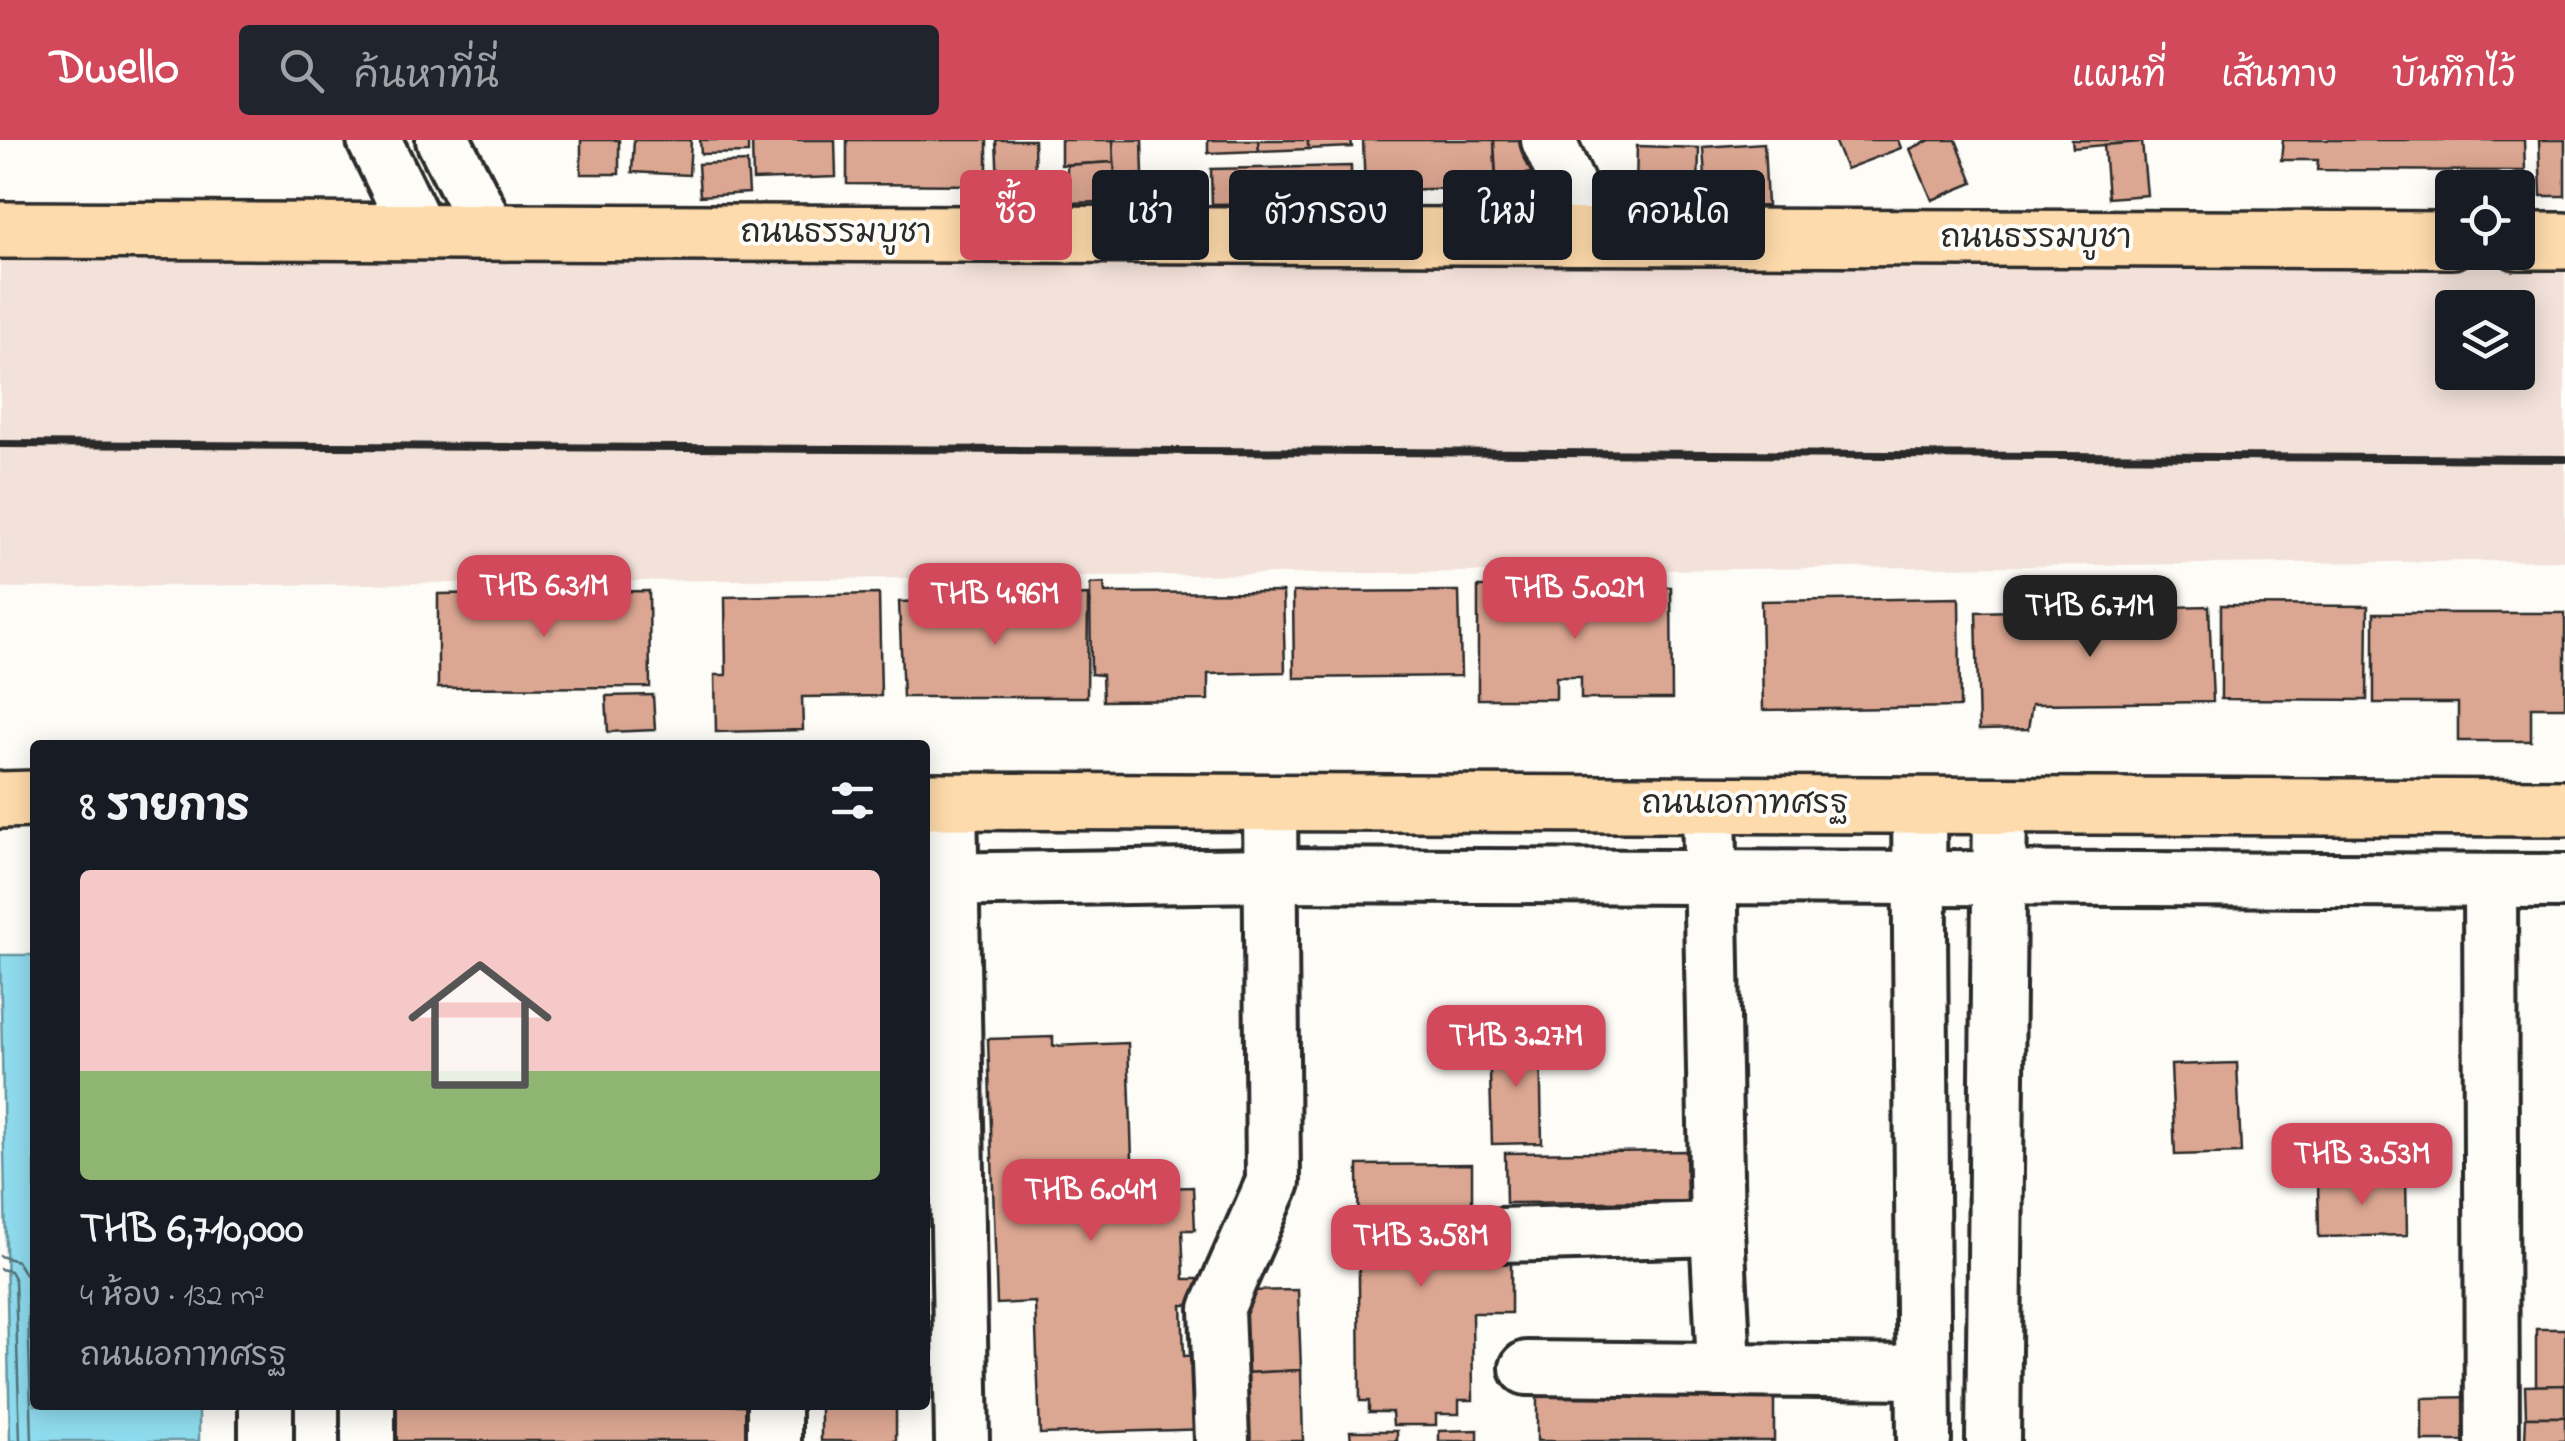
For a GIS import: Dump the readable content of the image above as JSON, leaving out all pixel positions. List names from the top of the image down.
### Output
{
  "streets": {
    "main road": ["ถนนธรรมบูชา", "ถนนเอกาทศรฐ"]
  },
  "page": {
    "header": "Dwello",
    "search": "ค้นหาที่นี่",
    "nav": ["แผนที่", "เส้นทาง", "บันทึกไว้"],
    "chip": [
      "ซื้อ",
      "เช่า",
      "ตัวกรอง",
      "ใหม่",
      "คอนโด"
    ],
    "price": [
      "THB 6.31M",
      "THB 5.02M",
      "THB 4.96M",
      "THB 6.71M",
      "THB 3.27M",
      "THB 3.53M",
      "THB 6.04M",
      "THB 3.58M"
    ],
    "heading": "8 รายการ",
    "list": [
      {
        "name": "THB 6,710,000",
        "note": "4 ห้อง · 132 m² · ถนนเอกาทศรฐ"
      }
    ]
  }
}
